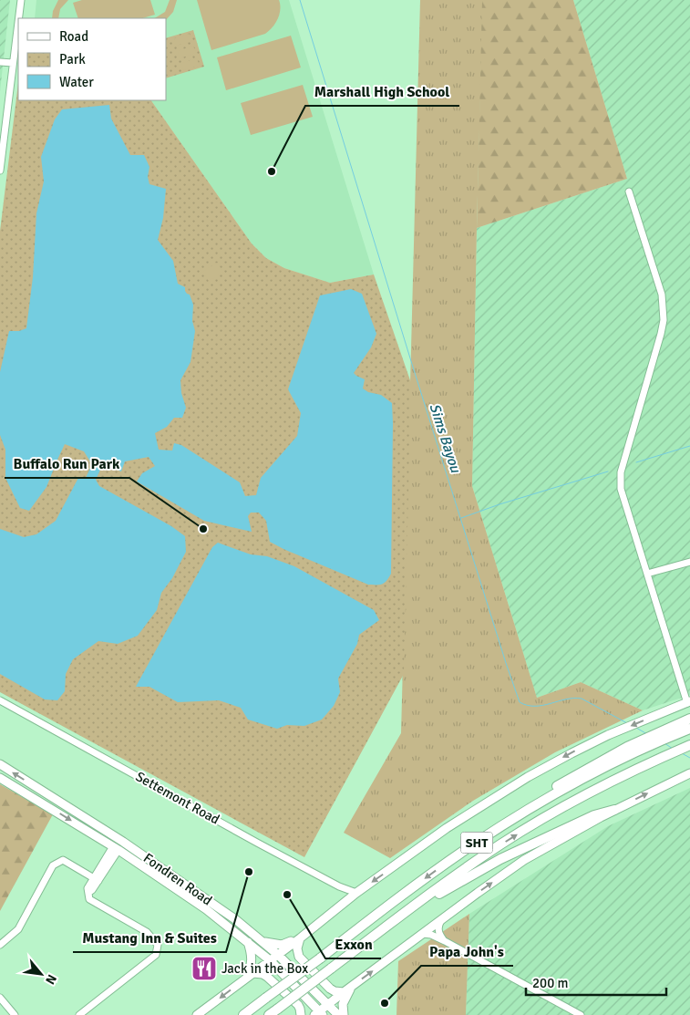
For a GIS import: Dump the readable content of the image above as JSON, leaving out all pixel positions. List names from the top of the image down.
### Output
{
  "streets": {
    "highway": ["SHT"],
    "main road": ["Fondren Road"],
    "street": ["Settemont Road"]
  },
  "water": ["Sims Bayou"],
  "places": {
    "other": [
      "Marshall High School",
      "Buffalo Run Park",
      "Mustang Inn & Suites",
      "Exxon",
      "Papa John's"
    ],
    "restaurant": ["Jack in the Box"]
  },
  "legend": ["Road", "Park", "Water"],
  "scale_bar": "200 m",
  "north": "bottom right"
}
